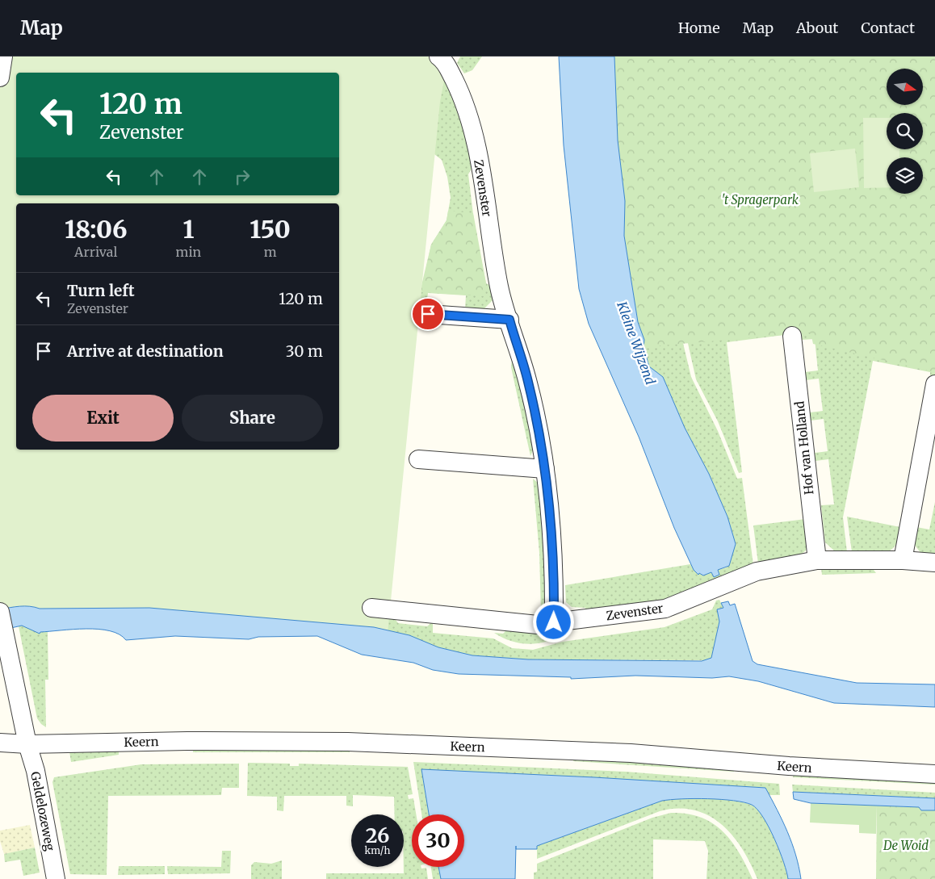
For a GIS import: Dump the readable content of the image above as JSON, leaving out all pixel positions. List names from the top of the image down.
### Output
{
  "streets": {
    "street": [
      "Zevenster",
      "Hof van Holland",
      "Keern",
      "Geldelozeweg"
    ]
  },
  "crossings": [
    ["Zevenster", "Hof van Holland"],
    ["Keern", "Geldelozeweg"]
  ],
  "water": ["Kleine Wijzend"],
  "parks": ["'t Spragerpark", "De Woid"],
  "north": "right",
  "page": {
    "header": "Map",
    "nav": [
      "Home",
      "Map",
      "About",
      "Contact"
    ],
    "turn": ["120 m", "Zevenster"],
    "eta": [
      "18:06",
      "Arrival",
      "1",
      "min",
      "150",
      "m"
    ],
    "list": [
      {
        "name": "Turn left",
        "note": "Zevenster",
        "value": "120 m"
      },
      {
        "name": "Arrive at destination",
        "value": "30 m"
      }
    ],
    "buttons": ["Exit", "Share"],
    "speed": "26 km/h",
    "limit": "30"
  }
}
